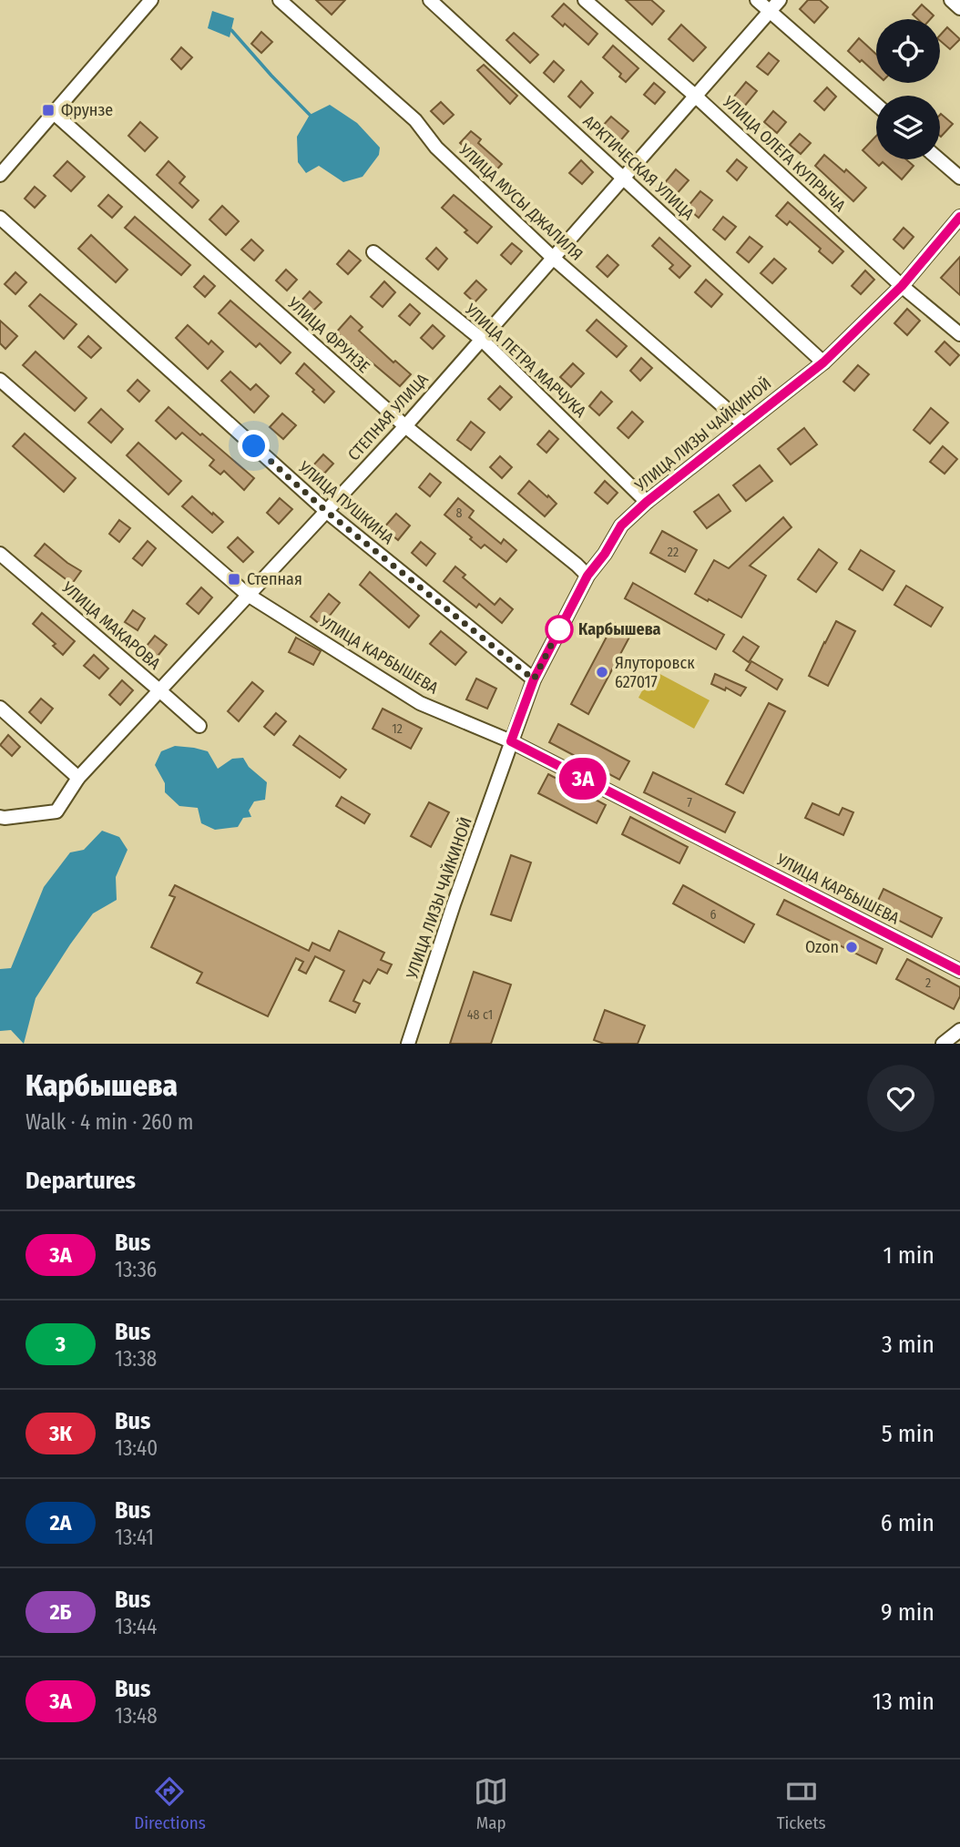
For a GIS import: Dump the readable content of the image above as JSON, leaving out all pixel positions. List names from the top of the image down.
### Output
{
  "streets": {
    "street": [
      "УЛИЦА ОЛЕГА КУПРЫЧА",
      "АРКТИЧЕСКАЯ УЛИЦА",
      "УЛИЦА МУСЫ ДЖАЛИЛЯ",
      "УЛИЦА ФРУНЗЕ",
      "УЛИЦА ПЕТРА МАРЧУКА",
      "СТЕПНАЯ УЛИЦА",
      "УЛИЦА ЛИЗЫ ЧАЙКИНОЙ",
      "УЛИЦА ПУШКИНА",
      "УЛИЦА МАКАРОВА",
      "УЛИЦА КАРБЫШЕВА"
    ]
  },
  "crossings": [
    ["УЛИЦА ОЛЕГА КУПРЫЧА", "СТЕПНАЯ УЛИЦА"],
    ["УЛИЦА ОЛЕГА КУПРЫЧА", "УЛИЦА ЛИЗЫ ЧАЙКИНОЙ"],
    ["АРКТИЧЕСКАЯ УЛИЦА", "СТЕПНАЯ УЛИЦА"],
    ["АРКТИЧЕСКАЯ УЛИЦА", "УЛИЦА ЛИЗЫ ЧАЙКИНОЙ"],
    ["УЛИЦА МУСЫ ДЖАЛИЛЯ", "СТЕПНАЯ УЛИЦА"],
    ["УЛИЦА МУСЫ ДЖАЛИЛЯ", "УЛИЦА ЛИЗЫ ЧАЙКИНОЙ"],
    ["УЛИЦА ФРУНЗЕ", "СТЕПНАЯ УЛИЦА"],
    ["УЛИЦА ФРУНЗЕ", "УЛИЦА ЛИЗЫ ЧАЙКИНОЙ"],
    ["УЛИЦА ПЕТРА МАРЧУКА", "СТЕПНАЯ УЛИЦА"],
    ["УЛИЦА ПЕТРА МАРЧУКА", "УЛИЦА ЛИЗЫ ЧАЙКИНОЙ"],
    ["СТЕПНАЯ УЛИЦА", "УЛИЦА ПУШКИНА"],
    ["СТЕПНАЯ УЛИЦА", "УЛИЦА МАКАРОВА"],
    ["СТЕПНАЯ УЛИЦА", "УЛИЦА КАРБЫШЕВА"],
    ["УЛИЦА ЛИЗЫ ЧАЙКИНОЙ", "УЛИЦА ПУШКИНА"],
    ["УЛИЦА ЛИЗЫ ЧАЙКИНОЙ", "УЛИЦА КАРБЫШЕВА"]
  ],
  "places": {
    "transit": ["Фрунзе", "Степная"],
    "other": ["Карбышева", "Ялуторовск 627017", "Ozon"]
  },
  "lines": ["bus line 3А"],
  "house_numbers": [
    "8",
    "22",
    "12",
    "7",
    "6",
    "2",
    "48 с1"
  ],
  "page": {
    "on_map": "3А",
    "heading": [
      ["Карбышева", "Walk · 4 min · 260 m"],
      "Departures"
    ],
    "list": [
      {
        "mark": "3А",
        "name": "Bus",
        "note": "13:36",
        "value": "1 min"
      },
      {
        "mark": "3",
        "name": "Bus",
        "note": "13:38",
        "value": "3 min"
      },
      {
        "mark": "3К",
        "name": "Bus",
        "note": "13:40",
        "value": "5 min"
      },
      {
        "mark": "2А",
        "name": "Bus",
        "note": "13:41",
        "value": "6 min"
      },
      {
        "mark": "2Б",
        "name": "Bus",
        "note": "13:44",
        "value": "9 min"
      },
      {
        "mark": "3А",
        "name": "Bus",
        "note": "13:48",
        "value": "13 min"
      }
    ],
    "tabs": ["Directions", "Map", "Tickets"]
  }
}
